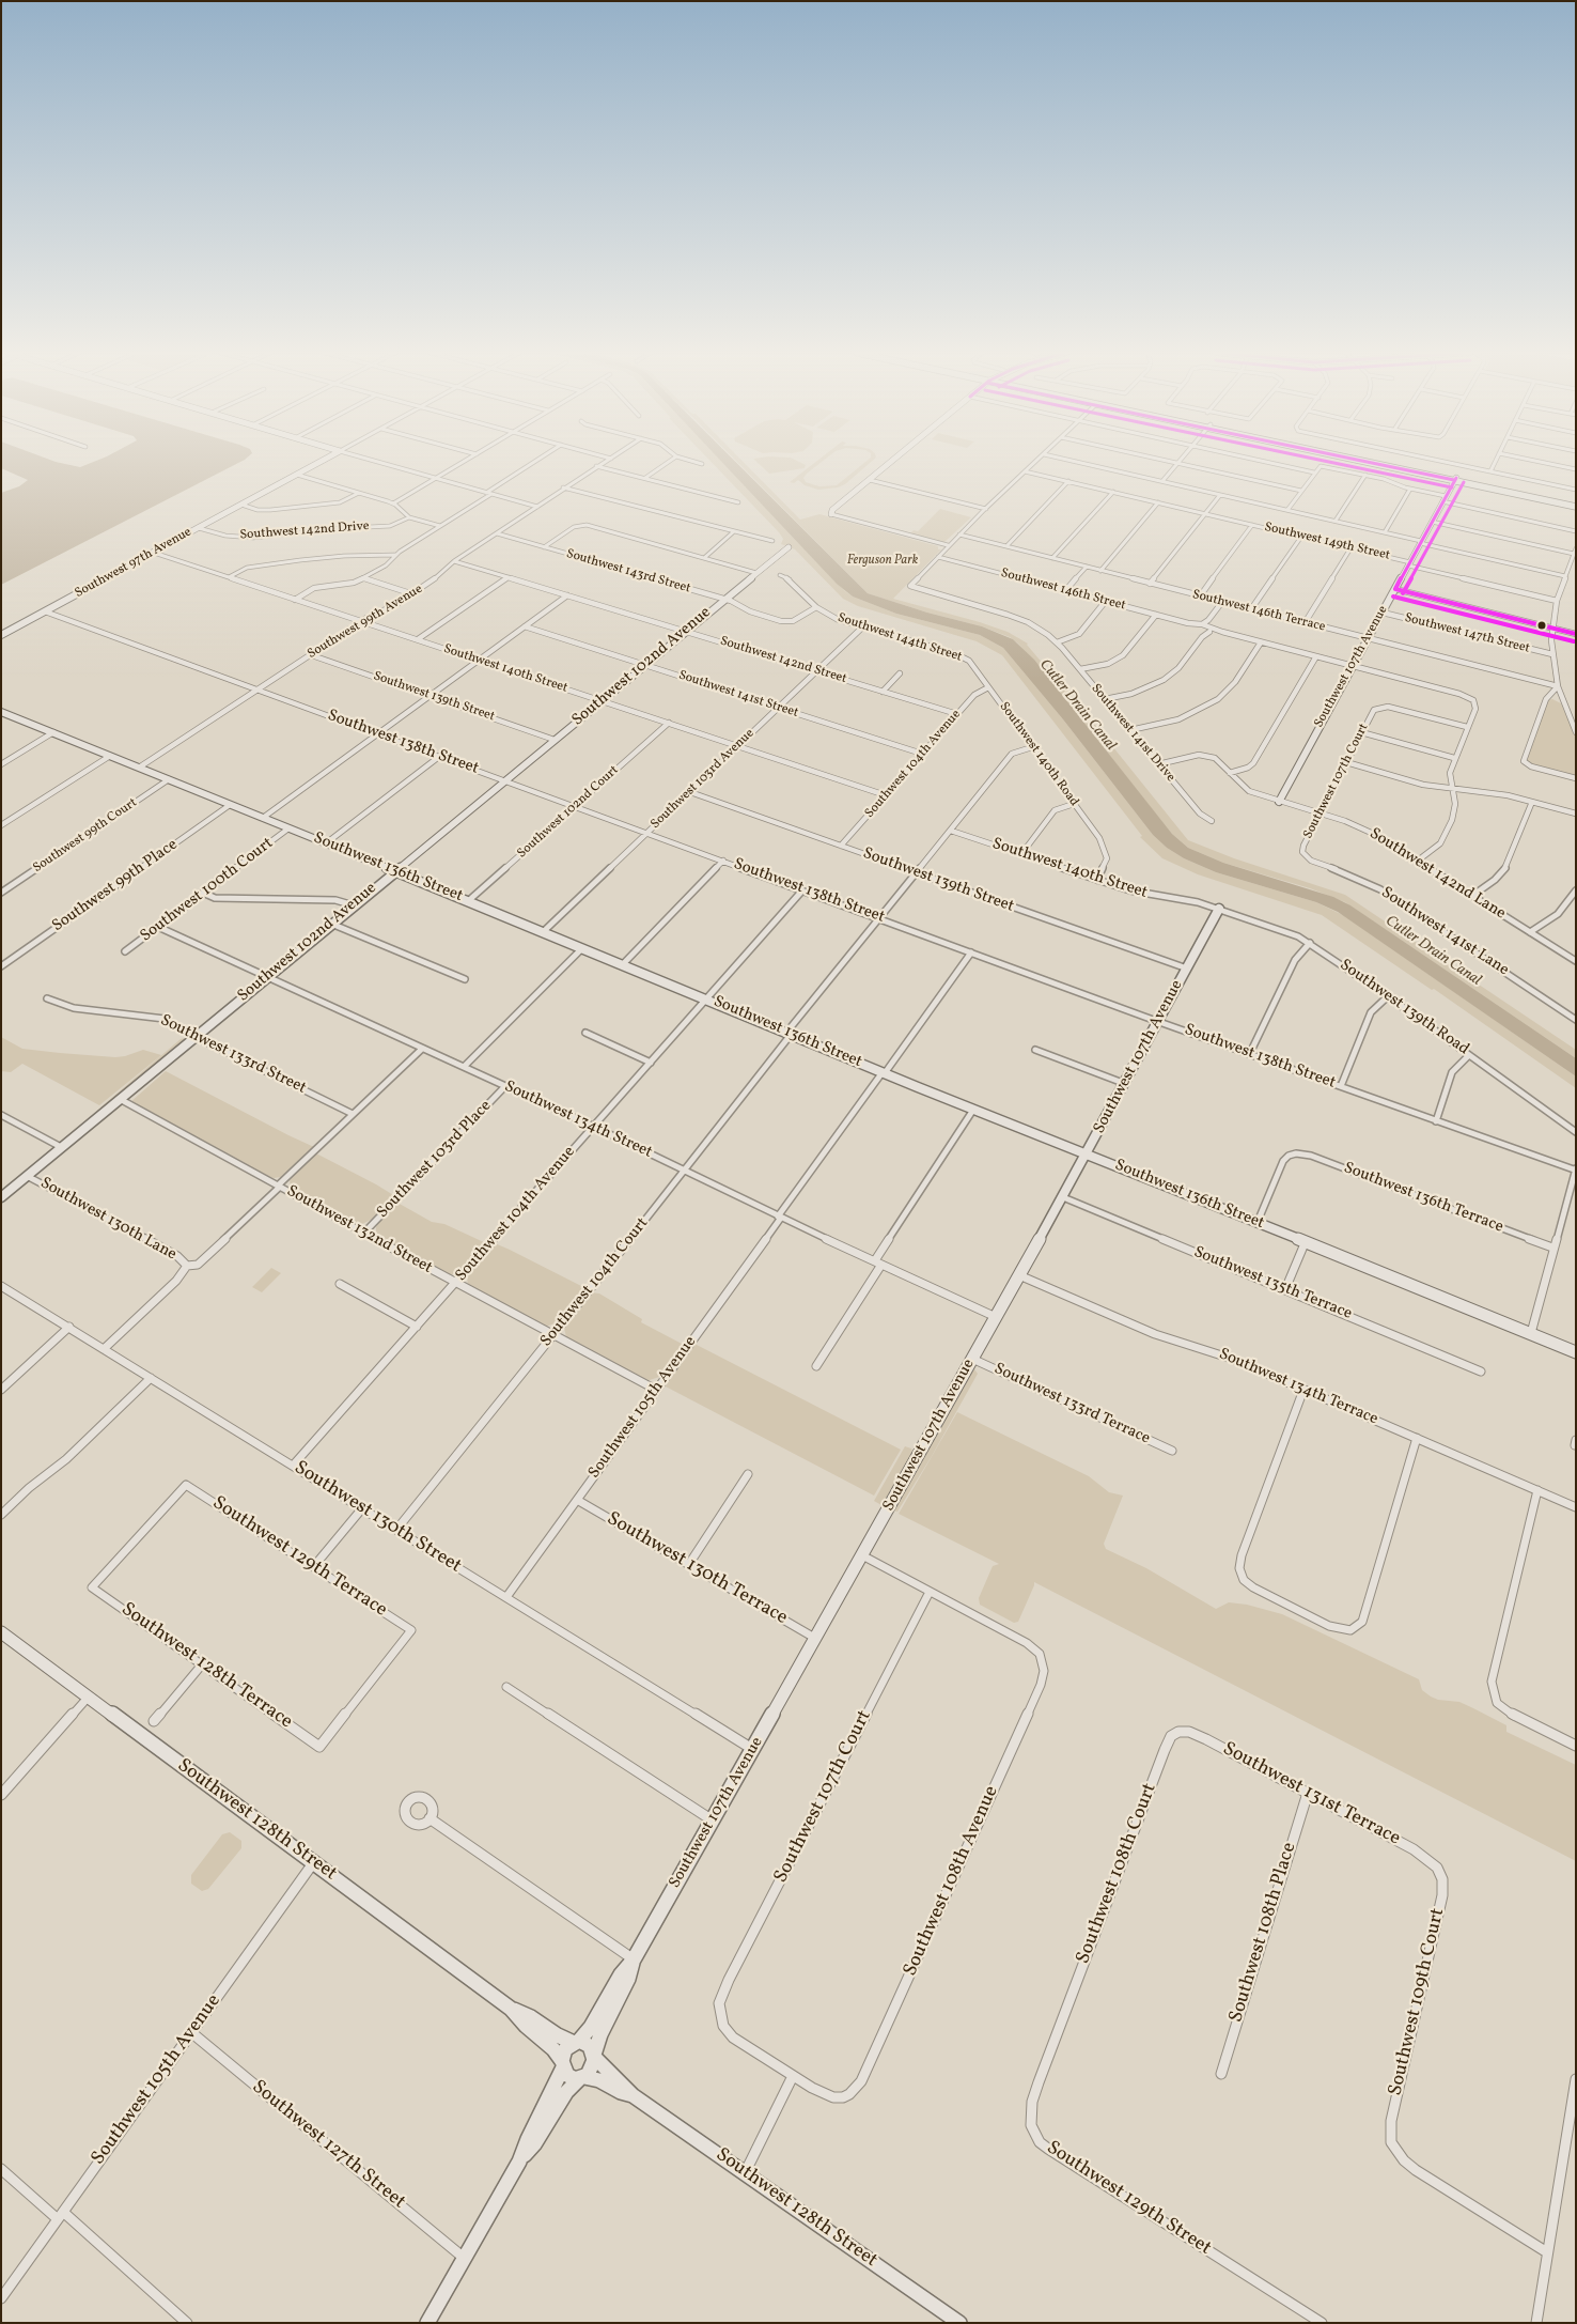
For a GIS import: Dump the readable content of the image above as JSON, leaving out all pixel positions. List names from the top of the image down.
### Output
{
  "streets": {
    "street": [
      "Southwest 142nd Drive",
      "Southwest 149th Street",
      "Southwest 97th Avenue",
      "Southwest 143rd Street",
      "Southwest 146th Street",
      "Southwest 146th Terrace",
      "Southwest 99th Avenue",
      "Southwest 147th Street",
      "Southwest 144th Street",
      "Southwest 142nd Street",
      "Southwest 102nd Avenue",
      "Southwest 107th Avenue",
      "Southwest 140th Street",
      "Southwest 141st Street",
      "Southwest 139th Street",
      "Southwest 141st Drive",
      "Southwest 138th Street",
      "Southwest 140th Road",
      "Southwest 104th Avenue",
      "Southwest 103rd Avenue",
      "Southwest 107th Court",
      "Southwest 102nd Court",
      "Southwest 99th Court",
      "Southwest 136th Street",
      "Southwest 142nd Lane",
      "Southwest 99th Place",
      "Southwest 100th Court",
      "Southwest 141st Lane",
      "Southwest 139th Road",
      "Southwest 133rd Street",
      "Southwest 134th Street",
      "Southwest 103rd Place",
      "Southwest 136th Terrace",
      "Southwest 130th Lane",
      "Southwest 132nd Street",
      "Southwest 104th Court",
      "Southwest 135th Terrace",
      "Southwest 134th Terrace",
      "Southwest 133rd Terrace",
      "Southwest 105th Avenue",
      "Southwest 130th Street",
      "Southwest 129th Terrace",
      "Southwest 130th Terrace",
      "Southwest 128th Terrace",
      "Southwest 131st Terrace",
      "Southwest 128th Street",
      "Southwest 108th Court",
      "Southwest 108th Avenue",
      "Southwest 108th Place",
      "Southwest 109th Court",
      "Southwest 127th Street",
      "Southwest 129th Street"
    ]
  },
  "crossings": [
    ["Southwest 142nd Drive", "Southwest 97th Avenue"],
    ["Southwest 149th Street", "Southwest 107th Avenue"],
    ["Southwest 97th Avenue", "Southwest 140th Street"],
    ["Southwest 97th Avenue", "Southwest 138th Street"],
    ["Southwest 143rd Street", "Southwest 99th Avenue"],
    ["Southwest 143rd Street", "Southwest 144th Street"],
    ["Southwest 143rd Street", "Southwest 102nd Avenue"],
    ["Southwest 146th Street", "Southwest 141st Drive"],
    ["Southwest 146th Terrace", "Southwest 107th Avenue"],
    ["Southwest 99th Avenue", "Southwest 142nd Street"],
    ["Southwest 99th Avenue", "Southwest 140th Street"],
    ["Southwest 99th Avenue", "Southwest 139th Street"],
    ["Southwest 99th Avenue", "Southwest 138th Street"],
    ["Southwest 99th Avenue", "Southwest 136th Street"],
    ["Southwest 147th Street", "Southwest 107th Avenue"],
    ["Southwest 144th Street", "Southwest 140th Road"],
    ["Southwest 144th Street", "Southwest 104th Avenue"],
    ["Southwest 144th Street", "Southwest 103rd Avenue"],
    ["Southwest 142nd Street", "Southwest 102nd Avenue"],
    ["Southwest 142nd Street", "Southwest 104th Avenue"],
    ["Southwest 142nd Street", "Southwest 103rd Avenue"],
    ["Southwest 102nd Avenue", "Southwest 140th Street"],
    ["Southwest 102nd Avenue", "Southwest 141st Street"],
    ["Southwest 102nd Avenue", "Southwest 139th Street"],
    ["Southwest 102nd Avenue", "Southwest 138th Street"],
    ["Southwest 102nd Avenue", "Southwest 136th Street"],
    ["Southwest 102nd Avenue", "Southwest 133rd Street"],
    ["Southwest 102nd Avenue", "Southwest 134th Street"],
    ["Southwest 102nd Avenue", "Southwest 130th Lane"],
    ["Southwest 102nd Avenue", "Southwest 132nd Street"],
    ["Southwest 107th Avenue", "Southwest 140th Street"],
    ["Southwest 107th Avenue", "Southwest 139th Street"],
    ["Southwest 107th Avenue", "Southwest 138th Street"],
    ["Southwest 107th Avenue", "Southwest 136th Street"],
    ["Southwest 107th Avenue", "Southwest 142nd Lane"],
    ["Southwest 107th Avenue", "Southwest 139th Road"],
    ["Southwest 107th Avenue", "Southwest 134th Street"],
    ["Southwest 107th Avenue", "Southwest 135th Terrace"],
    ["Southwest 107th Avenue", "Southwest 134th Terrace"],
    ["Southwest 107th Avenue", "Southwest 133rd Terrace"],
    ["Southwest 107th Avenue", "Southwest 130th Street"],
    ["Southwest 107th Avenue", "Southwest 130th Terrace"],
    ["Southwest 107th Avenue", "Southwest 128th Street"],
    ["Southwest 140th Street", "Southwest 140th Road"],
    ["Southwest 140th Street", "Southwest 104th Avenue"],
    ["Southwest 140th Street", "Southwest 103rd Avenue"],
    ["Southwest 140th Street", "Southwest 102nd Court"],
    ["Southwest 140th Street", "Southwest 139th Road"],
    ["Southwest 140th Street", "Southwest 104th Court"],
    ["Southwest 141st Street", "Southwest 104th Avenue"],
    ["Southwest 141st Street", "Southwest 103rd Avenue"],
    ["Southwest 139th Street", "Southwest 104th Avenue"],
    ["Southwest 139th Street", "Southwest 103rd Avenue"],
    ["Southwest 139th Street", "Southwest 104th Court"],
    ["Southwest 141st Drive", "Southwest 142nd Lane"],
    ["Southwest 138th Street", "Southwest 104th Avenue"],
    ["Southwest 138th Street", "Southwest 103rd Avenue"],
    ["Southwest 138th Street", "Southwest 102nd Court"],
    ["Southwest 138th Street", "Southwest 104th Court"],
    ["Southwest 138th Street", "Southwest 105th Avenue"],
    ["Southwest 140th Road", "Southwest 104th Avenue"],
    ["Southwest 140th Road", "Southwest 104th Court"],
    ["Southwest 104th Avenue", "Southwest 136th Street"],
    ["Southwest 104th Avenue", "Southwest 134th Street"],
    ["Southwest 104th Avenue", "Southwest 132nd Street"],
    ["Southwest 104th Avenue", "Southwest 130th Street"],
    ["Southwest 103rd Avenue", "Southwest 136th Street"],
    ["Southwest 107th Court", "Southwest 142nd Lane"],
    ["Southwest 107th Court", "Southwest 141st Lane"],
    ["Southwest 107th Court", "Southwest 108th Avenue"],
    ["Southwest 102nd Court", "Southwest 136th Street"],
    ["Southwest 99th Court", "Southwest 136th Street"],
    ["Southwest 136th Street", "Southwest 99th Place"],
    ["Southwest 136th Street", "Southwest 100th Court"],
    ["Southwest 136th Street", "Southwest 136th Terrace"],
    ["Southwest 136th Street", "Southwest 104th Court"],
    ["Southwest 136th Street", "Southwest 105th Avenue"],
    ["Southwest 100th Court", "Southwest 134th Street"],
    ["Southwest 134th Street", "Southwest 103rd Place"],
    ["Southwest 134th Street", "Southwest 104th Court"],
    ["Southwest 134th Street", "Southwest 105th Avenue"],
    ["Southwest 103rd Place", "Southwest 132nd Street"],
    ["Southwest 132nd Street", "Southwest 104th Court"],
    ["Southwest 132nd Street", "Southwest 105th Avenue"],
    ["Southwest 104th Court", "Southwest 130th Street"],
    ["Southwest 105th Avenue", "Southwest 130th Street"],
    ["Southwest 105th Avenue", "Southwest 130th Terrace"],
    ["Southwest 105th Avenue", "Southwest 128th Street"],
    ["Southwest 105th Avenue", "Southwest 127th Street"],
    ["Southwest 129th Terrace", "Southwest 128th Terrace"],
    ["Southwest 131st Terrace", "Southwest 108th Court"],
    ["Southwest 131st Terrace", "Southwest 108th Place"],
    ["Southwest 131st Terrace", "Southwest 109th Court"],
    ["Southwest 108th Court", "Southwest 129th Street"]
  ],
  "water": ["Cutler Drain Canal"],
  "parks": ["Ferguson Park"]
}
